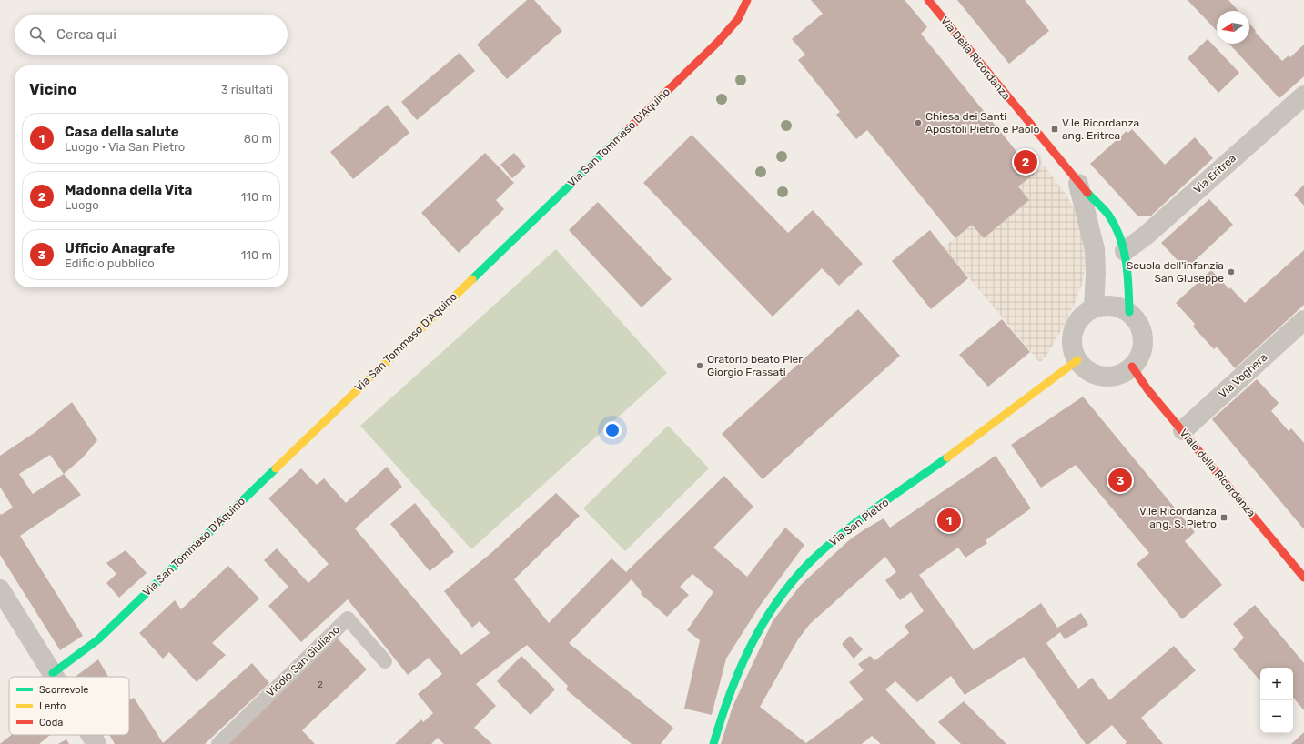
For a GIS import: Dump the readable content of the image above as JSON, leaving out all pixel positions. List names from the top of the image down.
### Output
{
  "streets": {
    "street": [
      "Via Della Ricordanza",
      "Via San Tommaso D'Aquino",
      "Via Eritrea",
      "Via Voghera",
      "Viale della Ricordanza",
      "Via San Pietro"
    ],
    "lane": ["Vicolo San Giuliano"]
  },
  "crossings": [
    ["Via Della Ricordanza", "Via Eritrea"],
    ["Via Della Ricordanza", "Viale della Ricordanza"],
    ["Via Della Ricordanza", "Via San Pietro"],
    ["Via Voghera", "Viale della Ricordanza"],
    ["Viale della Ricordanza", "Via San Pietro"]
  ],
  "places": {
    "other": ["Chiesa dei Santi Apostoli Pietro e Paolo", "Scuola dell'infanzia San Giuseppe", "Oratorio beato Pier Giorgio Frassati"],
    "transit": ["V.le Ricordanza ang. Eritrea", "V.le Ricordanza ang. S. Pietro"]
  },
  "house_numbers": ["2"],
  "legend": ["Scorrevole", "Lento", "Coda"],
  "north": "left",
  "page": {
    "search": "Cerca qui",
    "heading": ["Vicino", "3 risultati"],
    "list": [
      {
        "mark": "1",
        "name": "Casa della salute",
        "note": "Luogo · Via San Pietro",
        "value": "80 m"
      },
      {
        "mark": "2",
        "name": "Madonna della Vita",
        "note": "Luogo",
        "value": "110 m"
      },
      {
        "mark": "3",
        "name": "Ufficio Anagrafe",
        "note": "Edificio pubblico",
        "value": "110 m"
      }
    ],
    "pins": ["2", "3", "1"],
    "map_buttons": ["+", "−"]
  }
}
